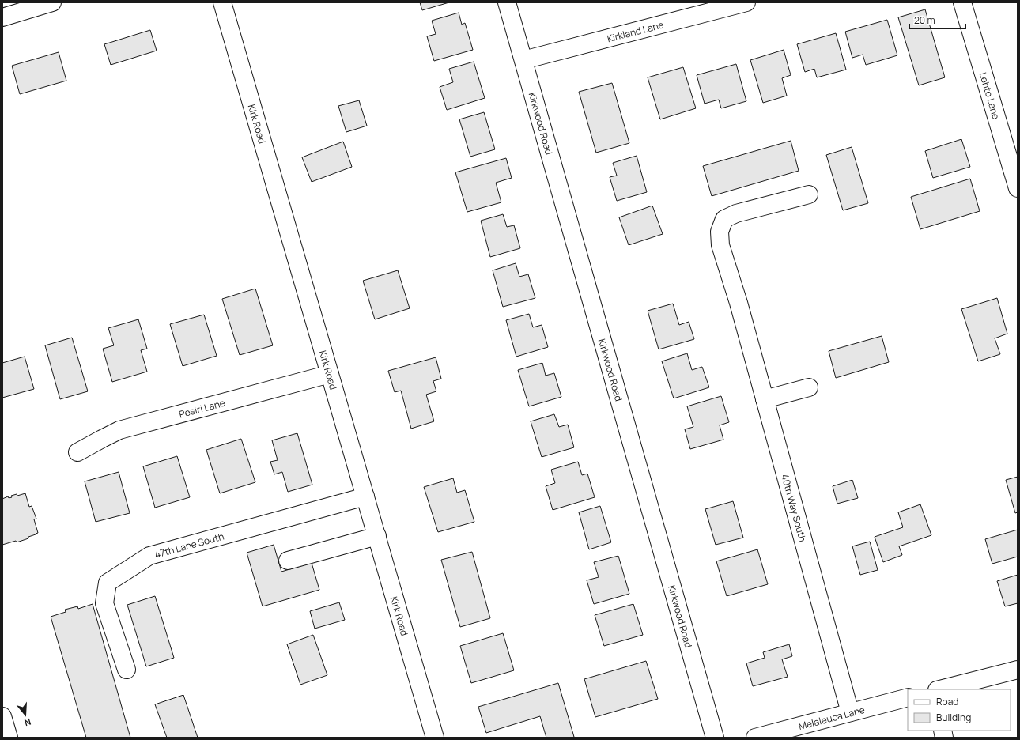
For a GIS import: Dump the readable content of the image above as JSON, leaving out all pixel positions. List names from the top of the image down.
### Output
{
  "streets": {
    "street": [
      "Kirkland Lane",
      "Lehto Lane",
      "Kirkwood Road",
      "Kirk Road",
      "Pesiri Lane",
      "40th Way South",
      "47th Lane South",
      "Melaleuca Lane"
    ]
  },
  "crossings": [
    ["Kirkland Lane", "Kirkwood Road"],
    ["Kirk Road", "Pesiri Lane"],
    ["Kirk Road", "47th Lane South"],
    ["40th Way South", "Melaleuca Lane"]
  ],
  "legend": ["Road", "Building"],
  "scale_bar": "20 m",
  "north": "bottom"
}
